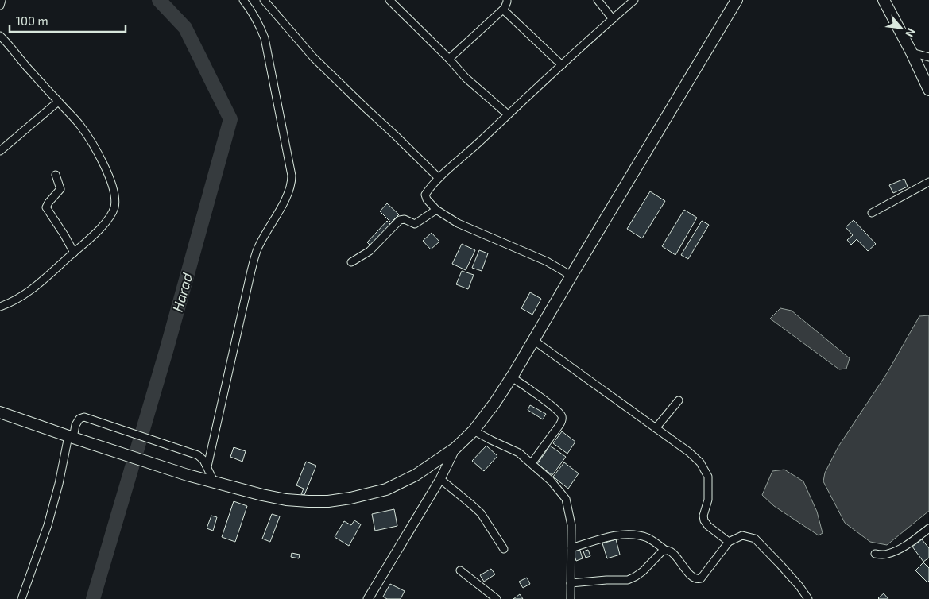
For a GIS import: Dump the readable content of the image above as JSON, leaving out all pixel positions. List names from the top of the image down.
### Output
{
  "water": ["Harad"],
  "scale_bar": "100 m",
  "north": "bottom right"
}
